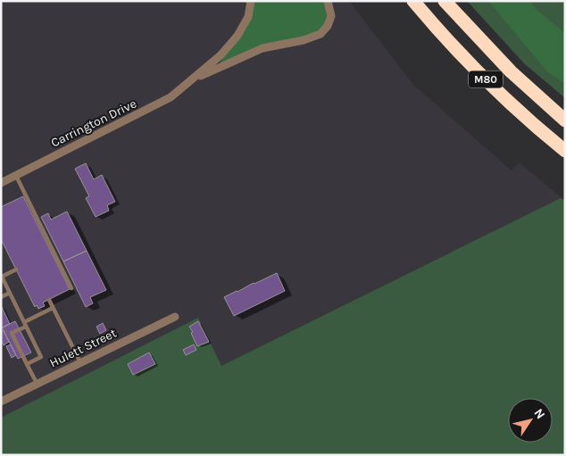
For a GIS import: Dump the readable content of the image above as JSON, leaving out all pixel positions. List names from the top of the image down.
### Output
{
  "streets": {
    "highway": ["M80"],
    "street": ["Carrington Drive", "Hulett Street"]
  },
  "north": "top right"
}
